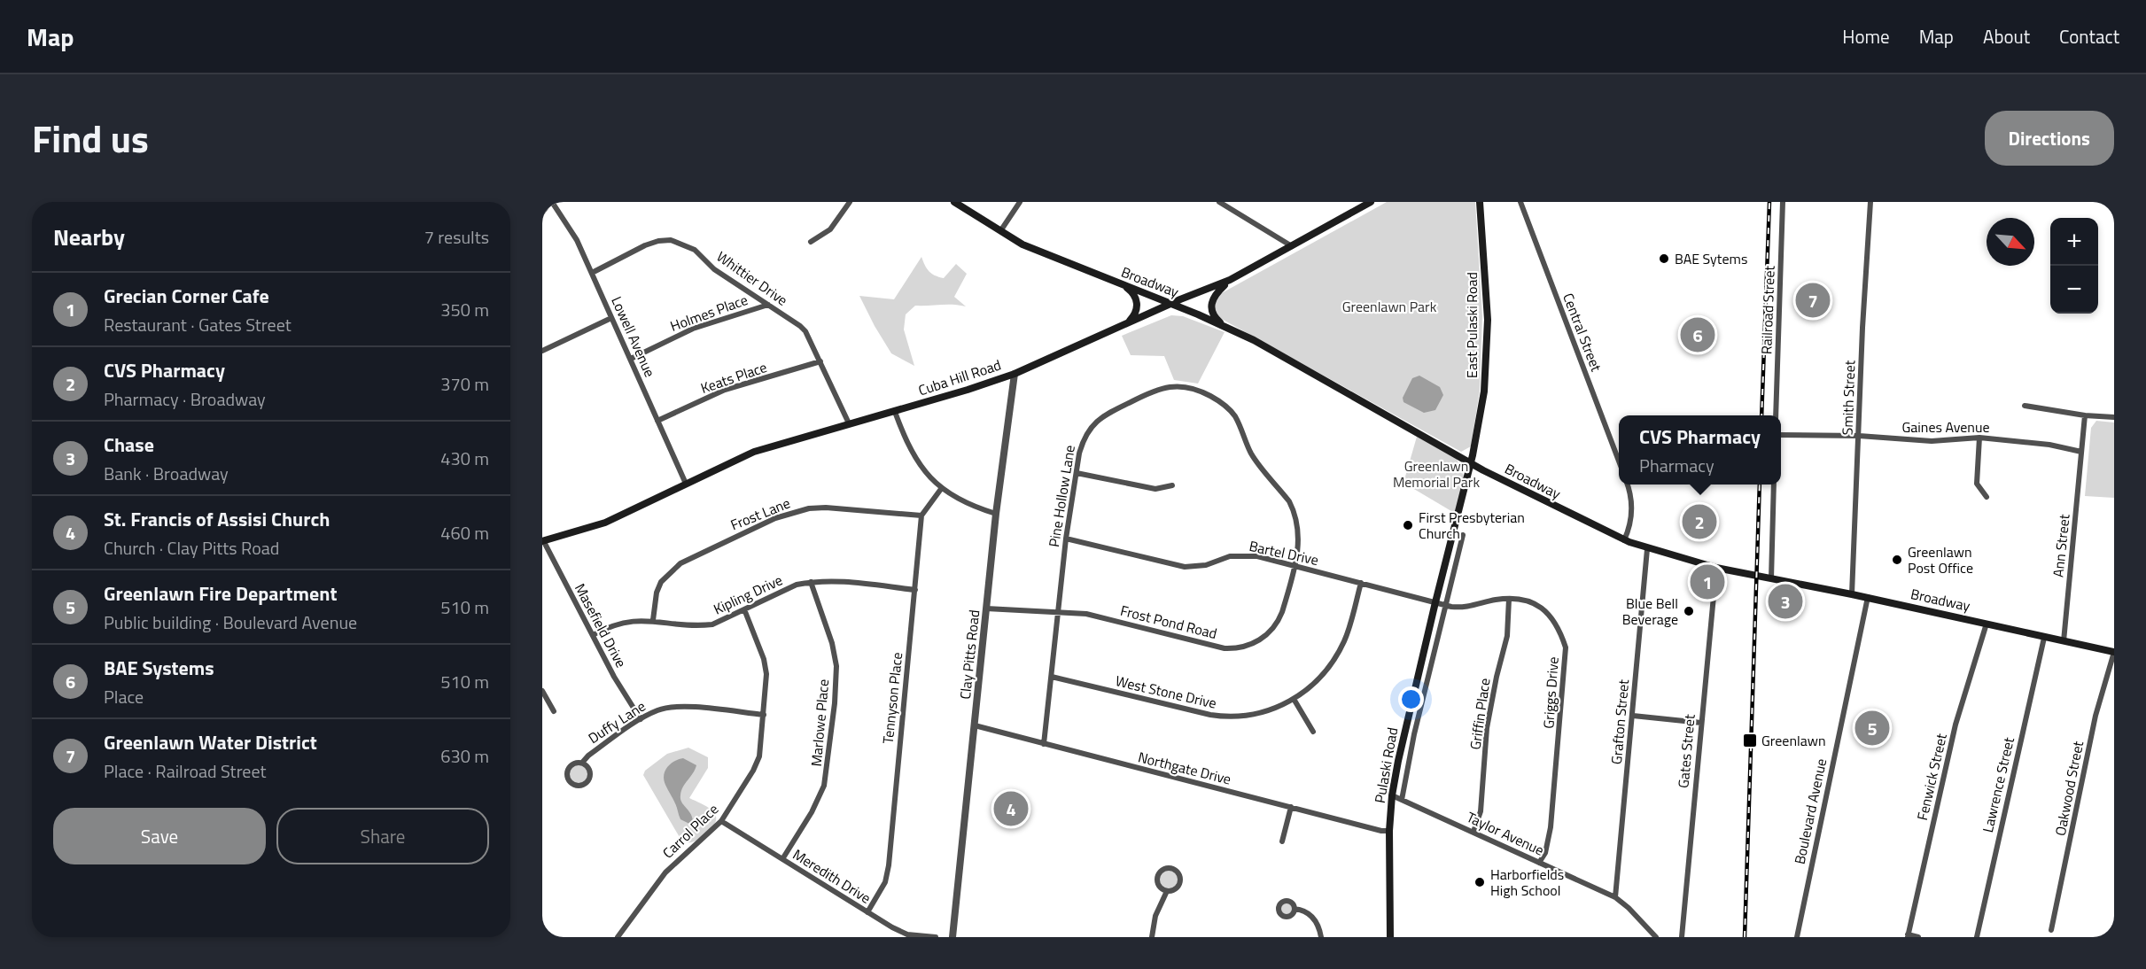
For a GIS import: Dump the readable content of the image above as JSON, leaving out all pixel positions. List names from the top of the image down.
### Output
{
  "streets": {
    "main road": [
      "Broadway",
      "East Pulaski Road",
      "Cuba Hill Road",
      "Pulaski Road"
    ],
    "street": [
      "Whittier Drive",
      "Railroad Street",
      "Holmes Place",
      "Central Street",
      "Lowell Avenue",
      "Keats Place",
      "Smith Street",
      "Gaines Avenue",
      "Pine Hollow Lane",
      "Frost Lane",
      "Ann Street",
      "Bartel Drive",
      "Kipling Drive",
      "Frost Pond Road",
      "Masefield Drive",
      "Clay Pitts Road",
      "West Stone Drive",
      "Griggs Drive",
      "Tennyson Place",
      "Griffin Place",
      "Duffy Lane",
      "Grafton Street",
      "Marlowe Place",
      "Gates Street",
      "Northgate Drive",
      "Fenwick Street",
      "Lawrence Street",
      "Oakwood Street",
      "Boulevard Avenue",
      "Carrol Place",
      "Taylor Avenue",
      "Meredith Drive"
    ]
  },
  "crossings": [
    ["Whittier Drive", "Holmes Place"],
    ["Whittier Drive", "Lowell Avenue"],
    ["Whittier Drive", "Keats Place"],
    ["Whittier Drive", "Cuba Hill Road"],
    ["Broadway", "East Pulaski Road"],
    ["Broadway", "Cuba Hill Road"],
    ["Broadway", "Smith Street"],
    ["Broadway", "Ann Street"],
    ["Broadway", "Grafton Street"],
    ["Broadway", "Gates Street"],
    ["Broadway", "Fenwick Street"],
    ["Broadway", "Lawrence Street"],
    ["Broadway", "Oakwood Street"],
    ["Broadway", "Boulevard Avenue"],
    ["Holmes Place", "Lowell Avenue"],
    ["East Pulaski Road", "Bartel Drive"],
    ["East Pulaski Road", "Griggs Drive"],
    ["East Pulaski Road", "Pulaski Road"],
    ["Lowell Avenue", "Keats Place"],
    ["Lowell Avenue", "Cuba Hill Road"],
    ["Cuba Hill Road", "Masefield Drive"],
    ["Cuba Hill Road", "Clay Pitts Road"],
    ["Smith Street", "Gaines Avenue"],
    ["Gaines Avenue", "Ann Street"],
    ["Pine Hollow Lane", "Bartel Drive"],
    ["Pine Hollow Lane", "Frost Pond Road"],
    ["Pine Hollow Lane", "West Stone Drive"],
    ["Pine Hollow Lane", "Northgate Drive"],
    ["Frost Lane", "Kipling Drive"],
    ["Frost Lane", "Tennyson Place"],
    ["Bartel Drive", "Frost Pond Road"],
    ["Bartel Drive", "West Stone Drive"],
    ["Bartel Drive", "Griggs Drive"],
    ["Bartel Drive", "Pulaski Road"],
    ["Kipling Drive", "Masefield Drive"],
    ["Kipling Drive", "Tennyson Place"],
    ["Kipling Drive", "Marlowe Place"],
    ["Kipling Drive", "Carrol Place"],
    ["Frost Pond Road", "Clay Pitts Road"],
    ["Masefield Drive", "Duffy Lane"],
    ["Clay Pitts Road", "Northgate Drive"],
    ["Griggs Drive", "Griffin Place"],
    ["Griggs Drive", "Pulaski Road"],
    ["Griggs Drive", "Taylor Avenue"],
    ["Tennyson Place", "Meredith Drive"],
    ["Griffin Place", "Taylor Avenue"],
    ["Duffy Lane", "Carrol Place"],
    ["Grafton Street", "Taylor Avenue"],
    ["Marlowe Place", "Meredith Drive"],
    ["Pulaski Road", "Northgate Drive"],
    ["Pulaski Road", "Taylor Avenue"],
    ["Carrol Place", "Meredith Drive"]
  ],
  "parks": ["Greenlawn Park", "Greenlawn Memorial Park"],
  "places": {
    "other": [
      "BAE Sytems",
      "First Presbyterian Church",
      "Greenlawn Post Office",
      "Blue Bell Beverage",
      "Harborfields High School"
    ],
    "transit": ["Greenlawn"]
  },
  "north": "bottom right",
  "page": {
    "header": "Map",
    "nav": [
      "Home",
      "Map",
      "About",
      "Contact"
    ],
    "title": "Find us",
    "buttons": [
      "Directions",
      ["Save", "Share"]
    ],
    "heading": ["Nearby", "7 results"],
    "map_buttons": ["+", "−"],
    "list": [
      {
        "mark": "1",
        "name": "Grecian Corner Cafe",
        "note": "Restaurant · Gates Street",
        "value": "350 m"
      },
      {
        "mark": "2",
        "name": "CVS Pharmacy",
        "note": "Pharmacy · Broadway",
        "value": "370 m"
      },
      {
        "mark": "3",
        "name": "Chase",
        "note": "Bank · Broadway",
        "value": "430 m"
      },
      {
        "mark": "4",
        "name": "St. Francis of Assisi Church",
        "note": "Church · Clay Pitts Road",
        "value": "460 m"
      },
      {
        "mark": "5",
        "name": "Greenlawn Fire Department",
        "note": "Public building · Boulevard Avenue",
        "value": "510 m"
      },
      {
        "mark": "6",
        "name": "BAE Systems",
        "note": "Place",
        "value": "510 m"
      },
      {
        "mark": "7",
        "name": "Greenlawn Water District",
        "note": "Place · Railroad Street",
        "value": "630 m"
      }
    ],
    "pins": [
      "7",
      "6",
      "2",
      "1",
      "3",
      "5",
      "4"
    ],
    "popup": ["CVS Pharmacy", "Pharmacy"]
  }
}
